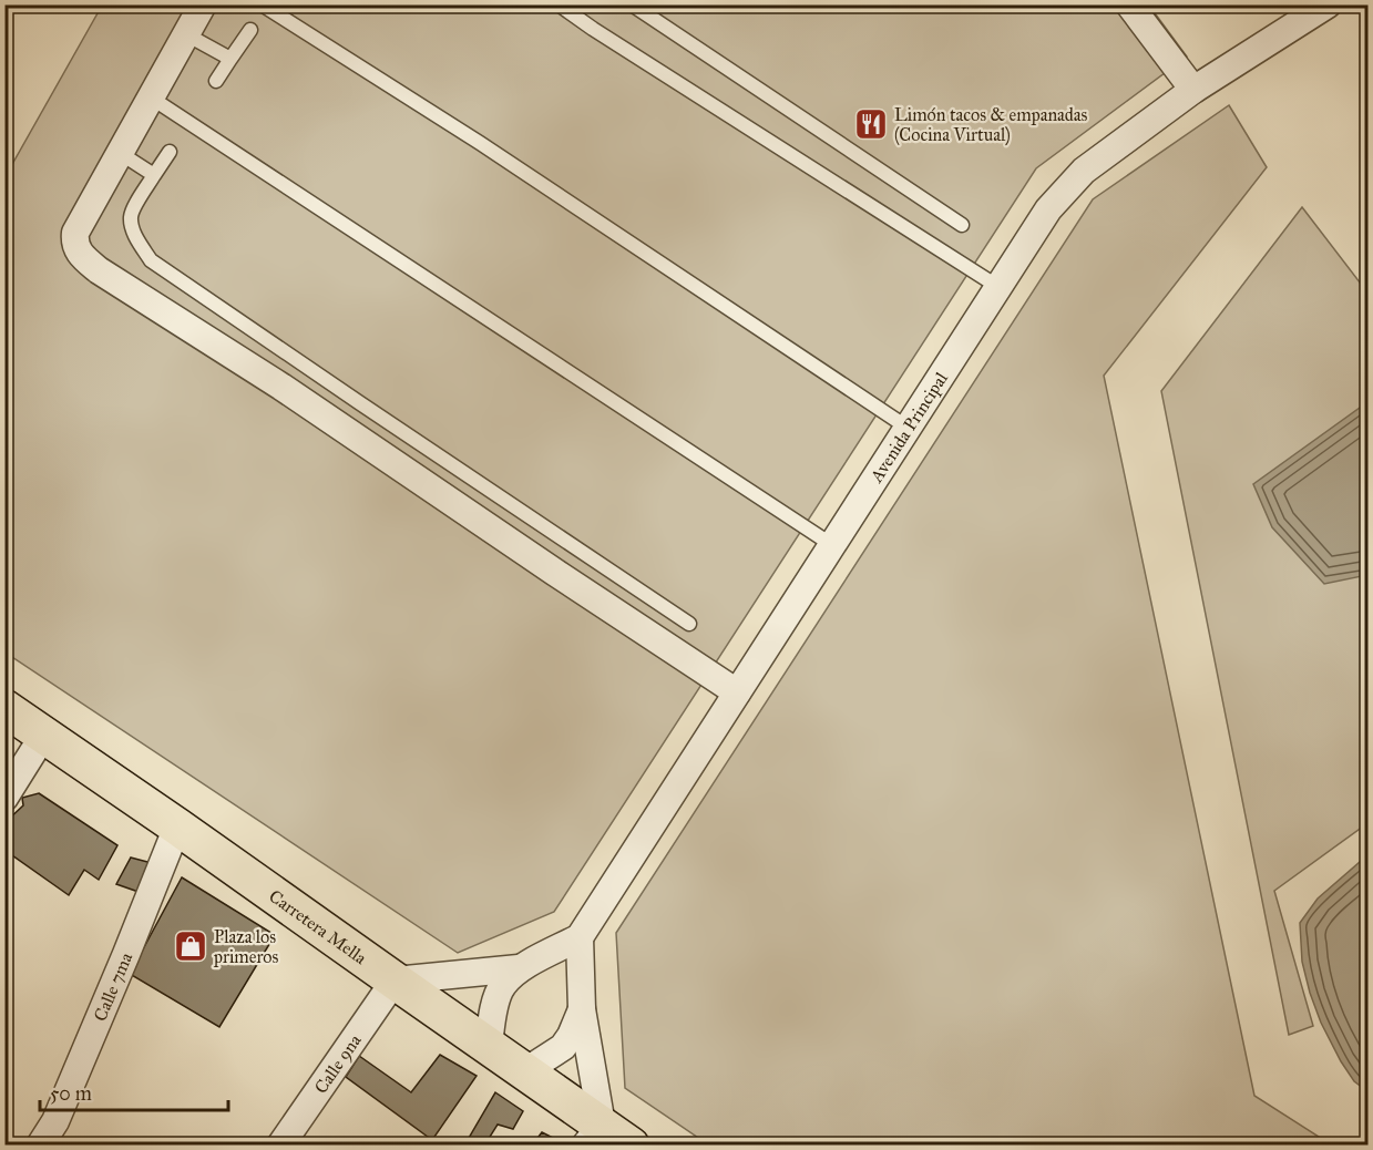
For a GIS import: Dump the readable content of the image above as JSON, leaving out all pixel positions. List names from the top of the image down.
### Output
{
  "streets": {
    "main road": ["Carretera Mella"],
    "street": ["Avenida Principal", "Calle 7ma", "Calle 9na"]
  },
  "crossings": [
    ["Carretera Mella", "Calle 7ma"],
    ["Carretera Mella", "Calle 9na"]
  ],
  "places": {
    "restaurant": ["Limón tacos & empanadas (Cocina Virtual)"],
    "shop": ["Plaza los primeros"]
  },
  "scale_bar": "50 m"
}
